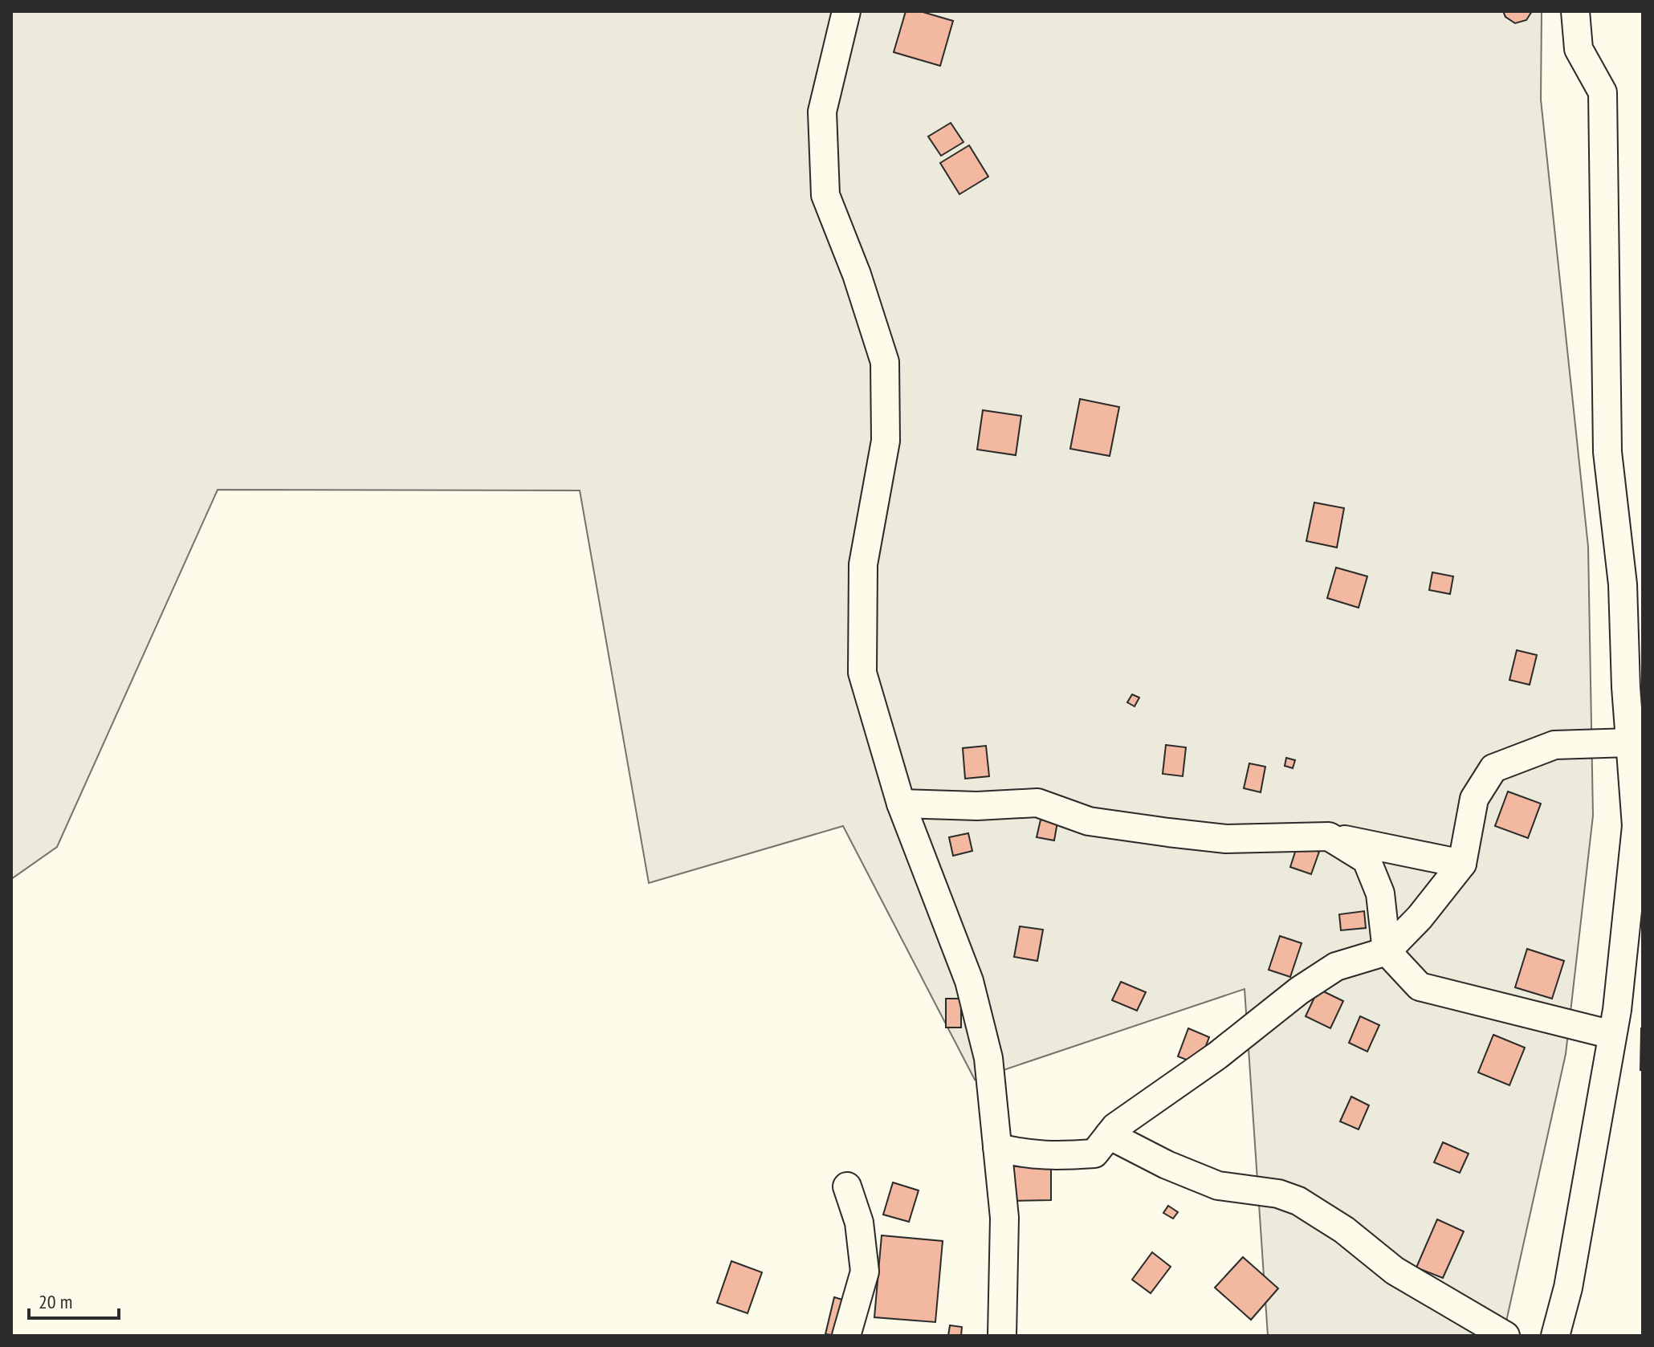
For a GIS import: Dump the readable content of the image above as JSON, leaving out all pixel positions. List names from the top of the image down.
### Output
{
  "scale_bar": "20 m"
}
